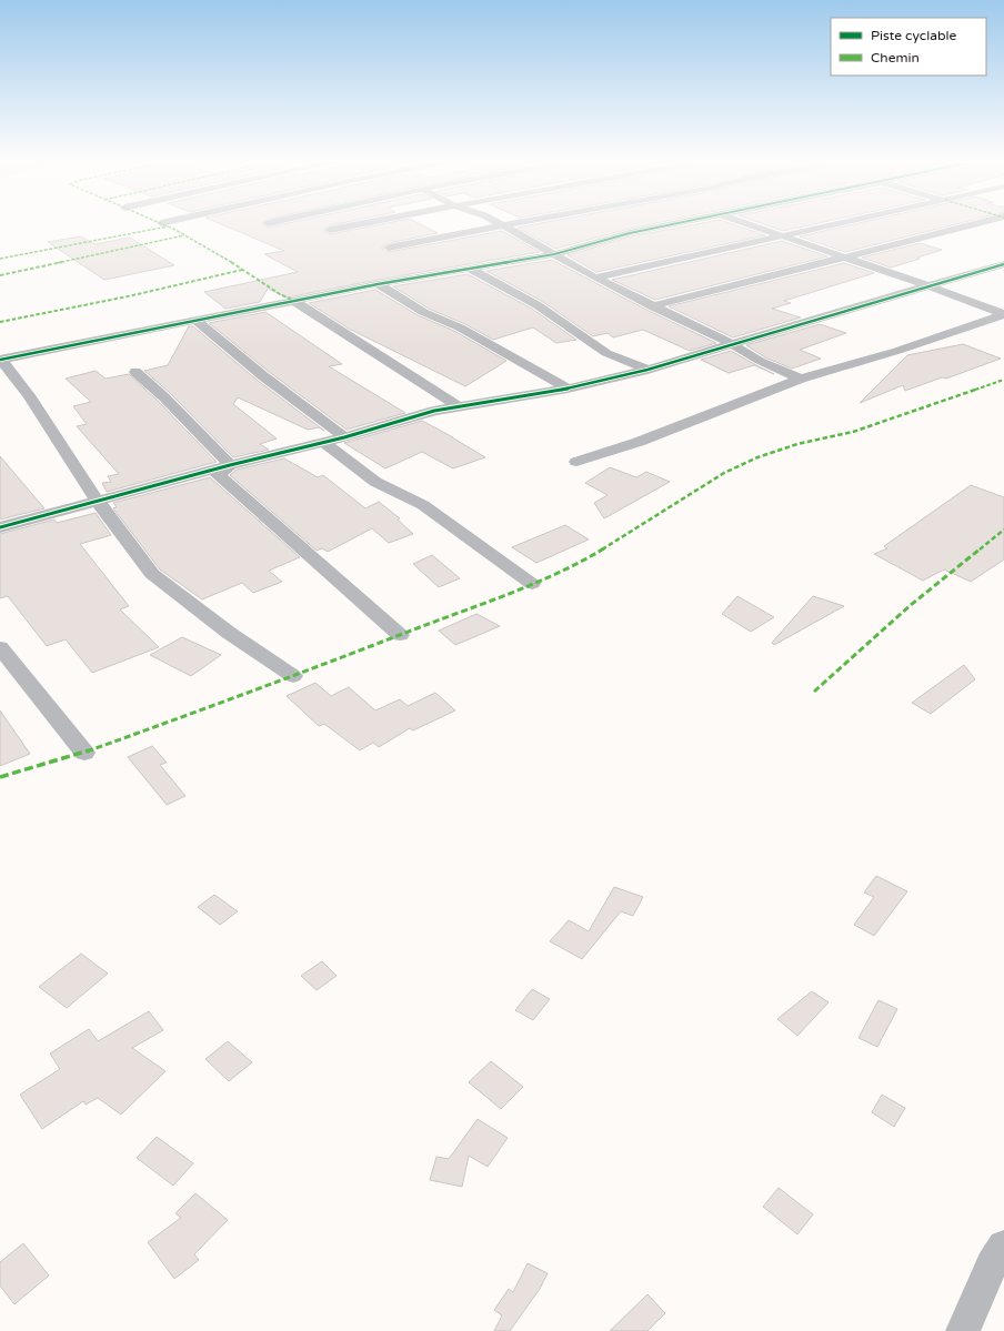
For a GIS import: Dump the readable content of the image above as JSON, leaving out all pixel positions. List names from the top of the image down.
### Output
{
  "legend": ["Piste cyclable", "Chemin"]
}
